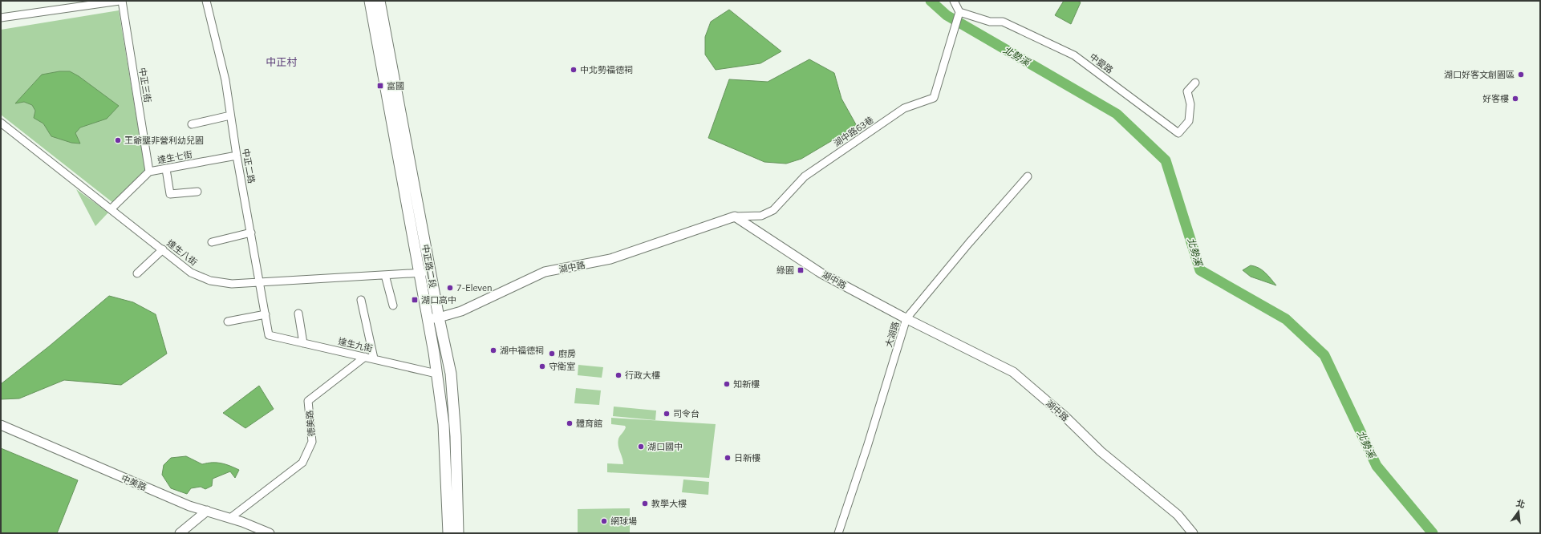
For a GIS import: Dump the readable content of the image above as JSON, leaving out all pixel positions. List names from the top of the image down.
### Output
{
  "streets": {
    "main road": ["中正路二段"],
    "street": [
      "中愛路",
      "中正三街",
      "湖中路63巷",
      "達生七街",
      "中正二路",
      "達生八街",
      "湖中路",
      "大湖路",
      "達生九街",
      "德美路",
      "中美路"
    ]
  },
  "crossings": [
    ["中愛路", "湖中路63巷"],
    ["中正三街", "達生七街"],
    ["湖中路63巷", "湖中路"],
    ["達生七街", "中正二路"],
    ["達生七街", "達生八街"],
    ["中正二路", "達生八街"],
    ["中正二路", "達生九街"],
    ["達生八街", "中正路二段"],
    ["中正路二段", "湖中路"],
    ["中正路二段", "達生九街"],
    ["湖中路", "大湖路"],
    ["達生九街", "德美路"],
    ["德美路", "中美路"]
  ],
  "districts": ["中正村"],
  "water": ["北勢溪"],
  "places": {
    "other": [
      "中北勢福德祠",
      "湖口好客文創園區",
      "好客樓",
      "王爺壟非營利幼兒園",
      "7-Eleven",
      "湖中福德祠",
      "廚房",
      "守衛室",
      "行政大樓",
      "知新樓",
      "司令台",
      "體育館",
      "湖口國中",
      "日新樓",
      "教學大樓",
      "網球場"
    ],
    "transit": ["富國", "綠園", "湖口高中"]
  },
  "north": "top"
}
